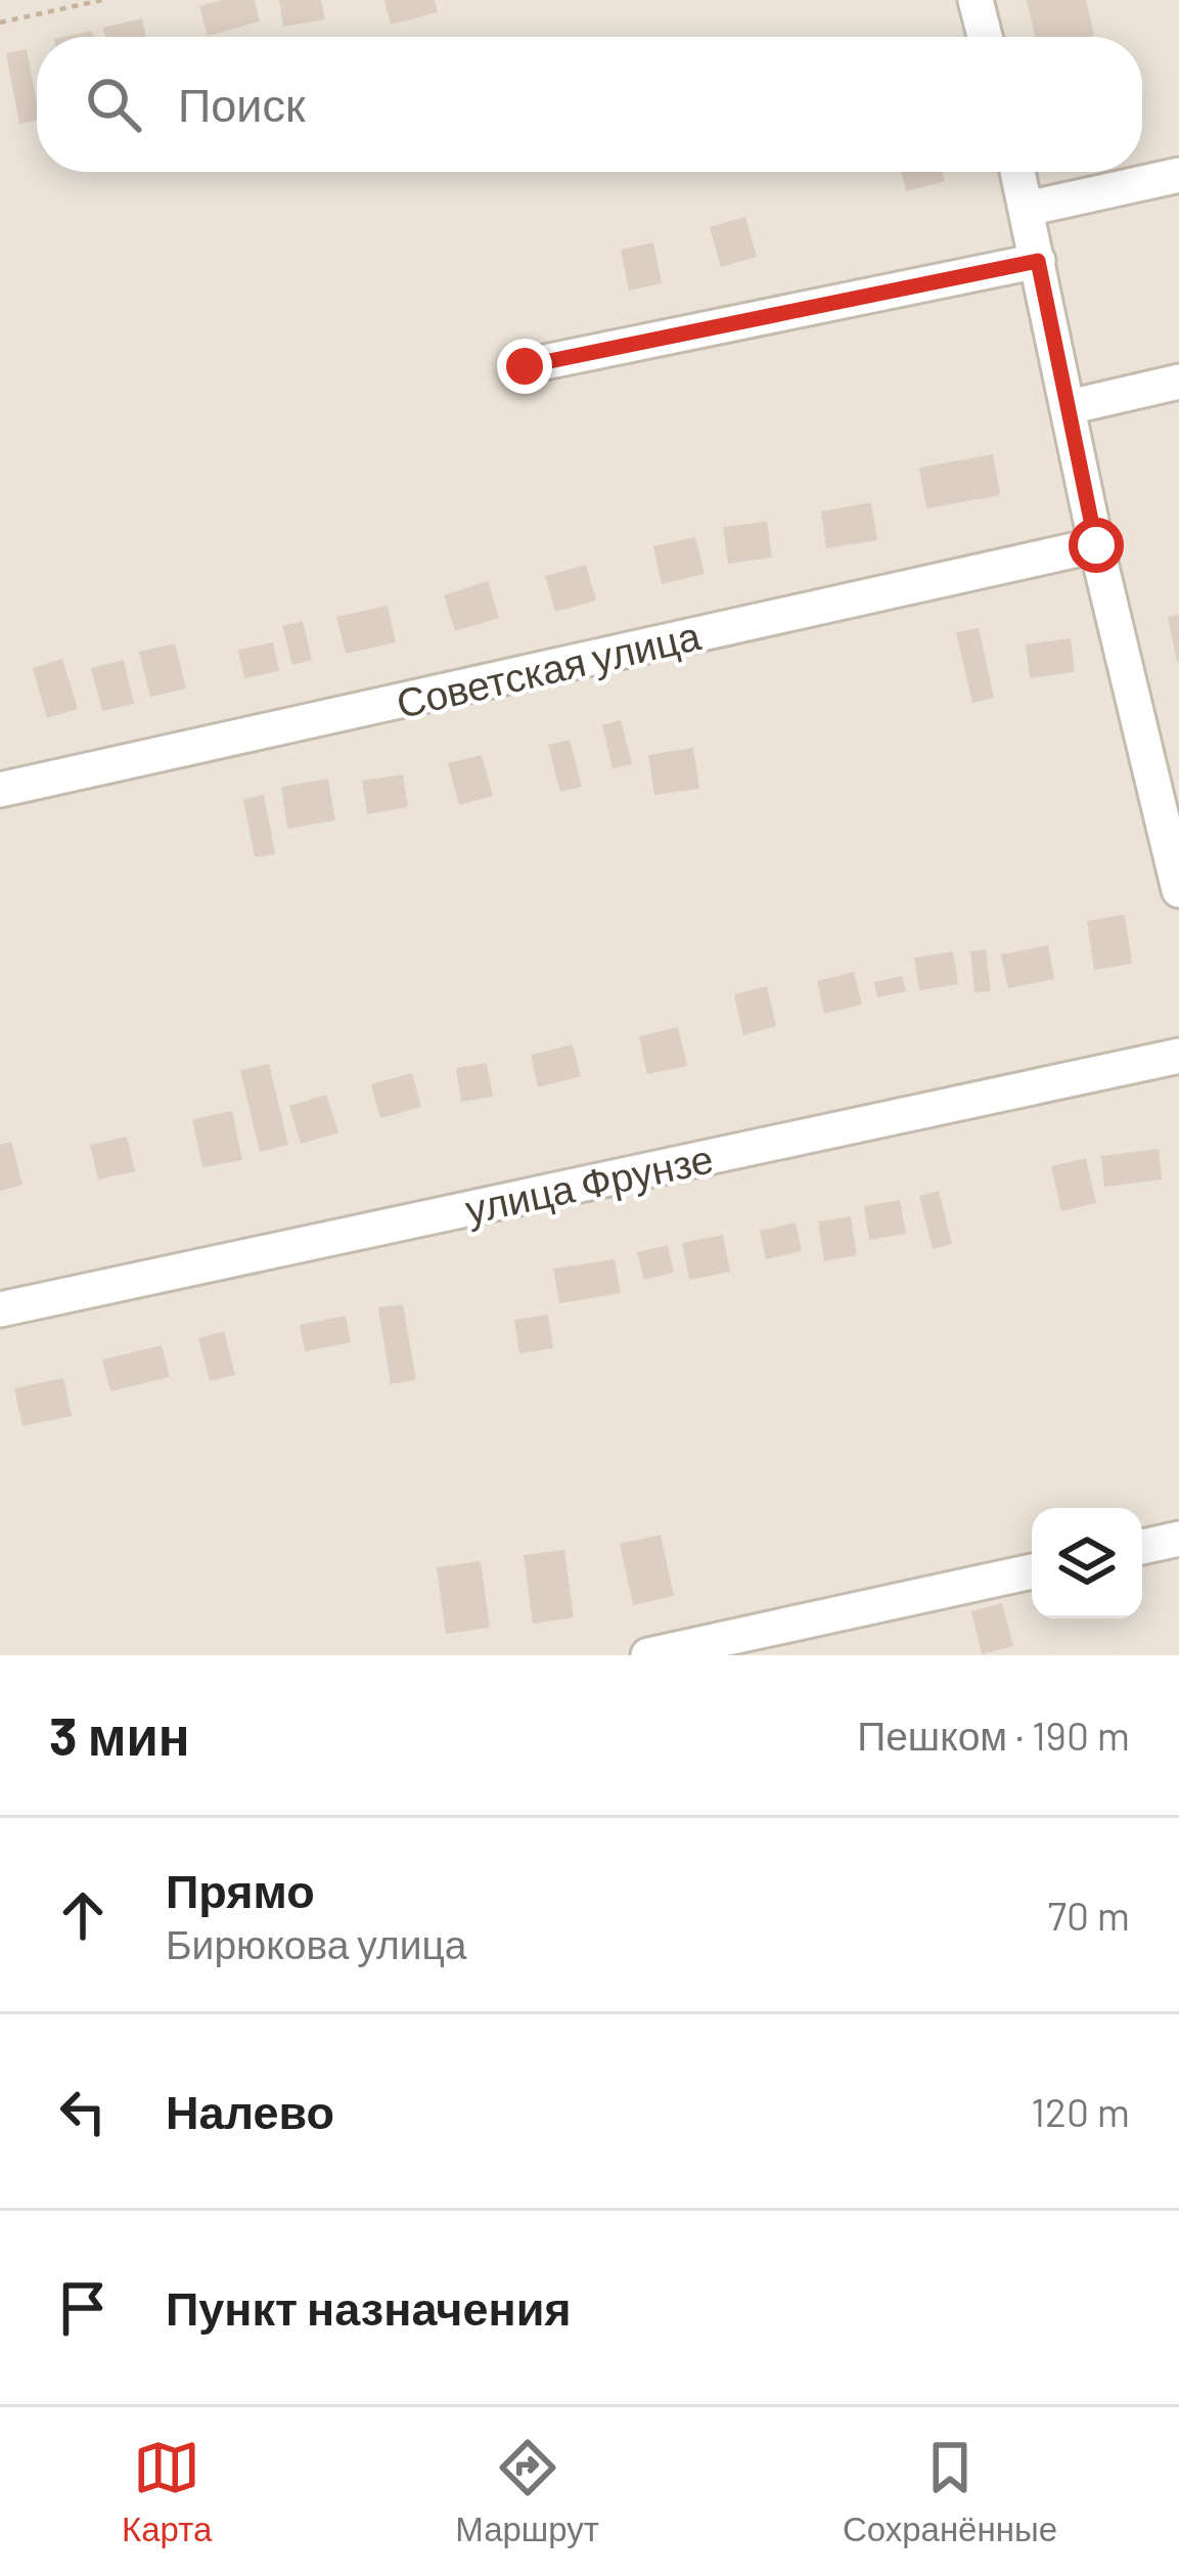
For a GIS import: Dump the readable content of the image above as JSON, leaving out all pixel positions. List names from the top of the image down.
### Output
{
  "streets": {
    "street": ["Советская улица", "улица Фрунзе"]
  },
  "page": {
    "search": "Поиск",
    "heading": ["3 мин", "Пешком · 190 m"],
    "list": [
      ["Прямо", "Бирюкова улица", "70 m"],
      ["Налево", "120 m"],
      "Пункт назначения"
    ],
    "nav": ["Карта", "Маршрут", "Сохранённые"]
  }
}
